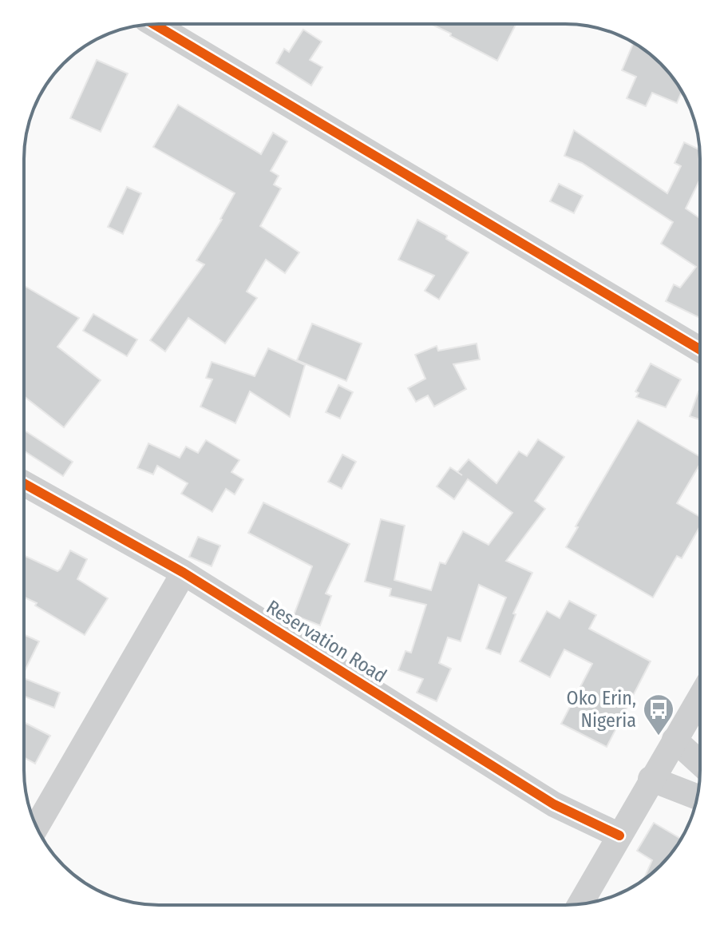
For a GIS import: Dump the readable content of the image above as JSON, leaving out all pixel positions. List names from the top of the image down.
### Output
{
  "streets": {
    "street": ["Reservation Road"]
  },
  "places": {
    "bus stop": ["Oko Erin, Nigeria"]
  }
}
